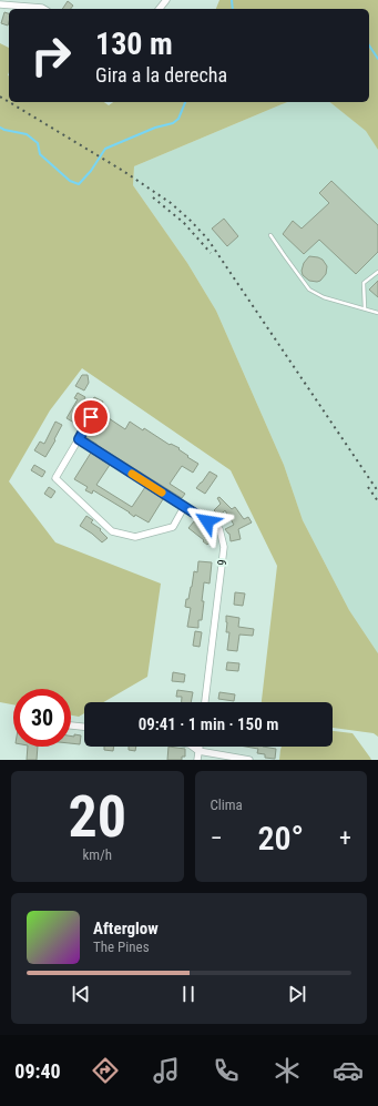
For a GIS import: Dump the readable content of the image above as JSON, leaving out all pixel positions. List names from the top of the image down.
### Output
{
  "streets": {
    "street": ["9"]
  },
  "page": {
    "turn": ["130 m", "Gira a la derecha"],
    "limit": "30",
    "trip": "09:41 · 1 min · 150 m",
    "tile": [
      ["20", "km/h"],
      "Clima"
    ],
    "heat": ["−", "20°", "+"],
    "song": ["Afterglow", "The Pines"],
    "tabs": "09:40"
  }
}
